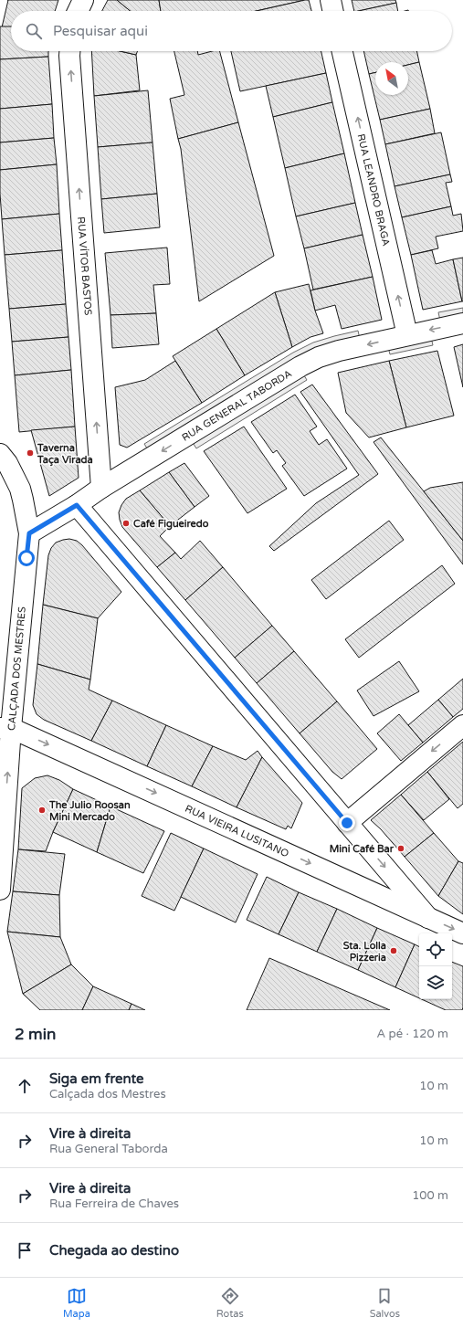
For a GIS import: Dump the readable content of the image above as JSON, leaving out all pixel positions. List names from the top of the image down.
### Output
{
  "streets": {
    "street": [
      "RUA LEANDRO BRAGA",
      "RUA VÍTOR BASTOS",
      "RUA GENERAL TABORDA",
      "CALÇADA DOS MESTRES",
      "RUA VIEIRA LUSITANO"
    ]
  },
  "crossings": [
    ["RUA LEANDRO BRAGA", "RUA GENERAL TABORDA"],
    ["RUA VÍTOR BASTOS", "RUA GENERAL TABORDA"],
    ["RUA GENERAL TABORDA", "CALÇADA DOS MESTRES"],
    ["CALÇADA DOS MESTRES", "RUA VIEIRA LUSITANO"]
  ],
  "one_way": [
    "RUA LEANDRO BRAGA",
    "RUA VÍTOR BASTOS",
    "RUA GENERAL TABORDA",
    "CALÇADA DOS MESTRES"
  ],
  "places": [
    "Taverna Taça Virada",
    "Café Figueiredo",
    "The Julio Roosan Mini Mercado",
    "Mini Café Bar",
    "Sta. Lolla Pizzeria"
  ],
  "north": "top left",
  "page": {
    "search": "Pesquisar aqui",
    "heading": ["2 min", "A pé · 120 m"],
    "list": [
      ["Siga em frente", "Calçada dos Mestres", "10 m"],
      ["Vire à direita", "Rua General Taborda", "10 m"],
      ["Vire à direita", "Rua Ferreira de Chaves", "100 m"],
      "Chegada ao destino"
    ],
    "nav": ["Mapa", "Rotas", "Salvos"]
  }
}
